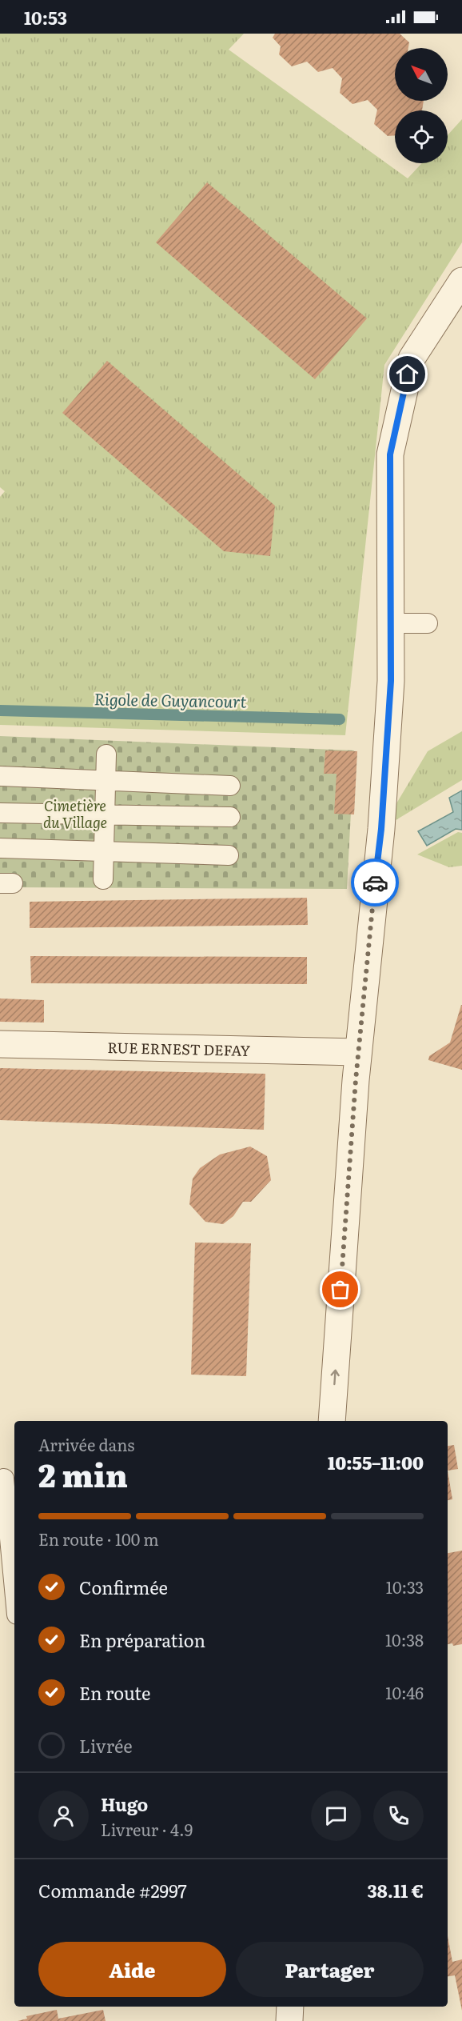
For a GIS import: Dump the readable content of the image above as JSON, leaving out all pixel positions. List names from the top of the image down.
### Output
{
  "streets": {
    "street": ["RUE ERNEST DEFAY"]
  },
  "water": ["Rigole de Guyancourt"],
  "parks": ["Cimetière du Village"],
  "north": "top left",
  "page": {
    "status": "10:53",
    "heading": ["2 min", "Arrivée dans", "10:55–11:00"],
    "panel": [
      "Hugo",
      "Livreur · 4.9",
      "Commande #2997",
      "38.11 €"
    ],
    "bar": "En route · 100 m",
    "list": [
      ["Confirmée", "10:33"],
      ["En préparation", "10:38"],
      ["En route", "10:46"],
      "Livrée"
    ],
    "buttons": ["Aide", "Partager"]
  }
}
